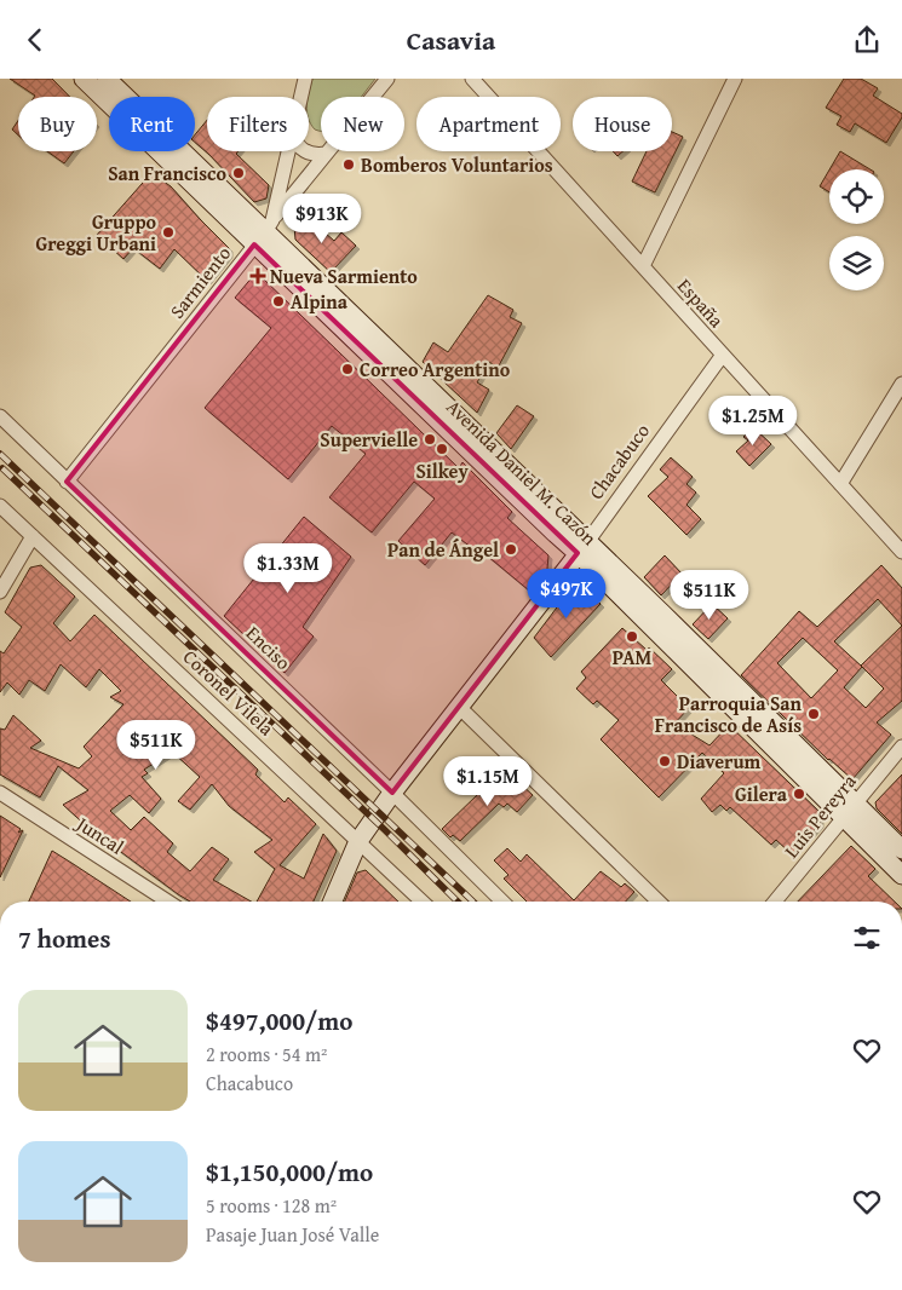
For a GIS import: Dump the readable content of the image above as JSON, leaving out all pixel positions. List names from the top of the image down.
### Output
{
  "streets": {
    "main road": ["Chacabuco", "Avenida Daniel M. Cazón"],
    "street": [
      "Sarmiento",
      "España",
      "Enciso",
      "Coronel Vilela",
      "Luis Pereyra",
      "Juncal"
    ]
  },
  "crossings": [
    ["Sarmiento", "Avenida Daniel M. Cazón"],
    ["Sarmiento", "Enciso"],
    ["España", "Chacabuco"],
    ["Chacabuco", "Avenida Daniel M. Cazón"],
    ["Chacabuco", "Enciso"],
    ["Chacabuco", "Coronel Vilela"],
    ["Avenida Daniel M. Cazón", "Luis Pereyra"]
  ],
  "places": {
    "other": [
      "Bomberos Voluntarios",
      "San Francisco",
      "Gruppo Greggi Urbani",
      "Alpina",
      "Correo Argentino",
      "Supervielle",
      "Silkey",
      "Pan de Ángel",
      "PAM",
      "Parroquia San Francisco de Asís",
      "Diaverum",
      "Gilera"
    ],
    "health": ["Nueva Sarmiento"]
  },
  "page": {
    "header": "Casavia",
    "chip": [
      "Buy",
      "Rent",
      "Filters",
      "New",
      "Apartment",
      "House"
    ],
    "price": [
      "$913K",
      "$1.25M",
      "$1.33M",
      "$497K",
      "$511K",
      "$511K",
      "$1.15M"
    ],
    "heading": "7 homes",
    "list": [
      {
        "name": "$497,000/mo",
        "note": "2 rooms · 54 m² · Chacabuco"
      },
      {
        "name": "$1,150,000/mo",
        "note": "5 rooms · 128 m² · Pasaje Juan José Valle"
      }
    ]
  }
}
